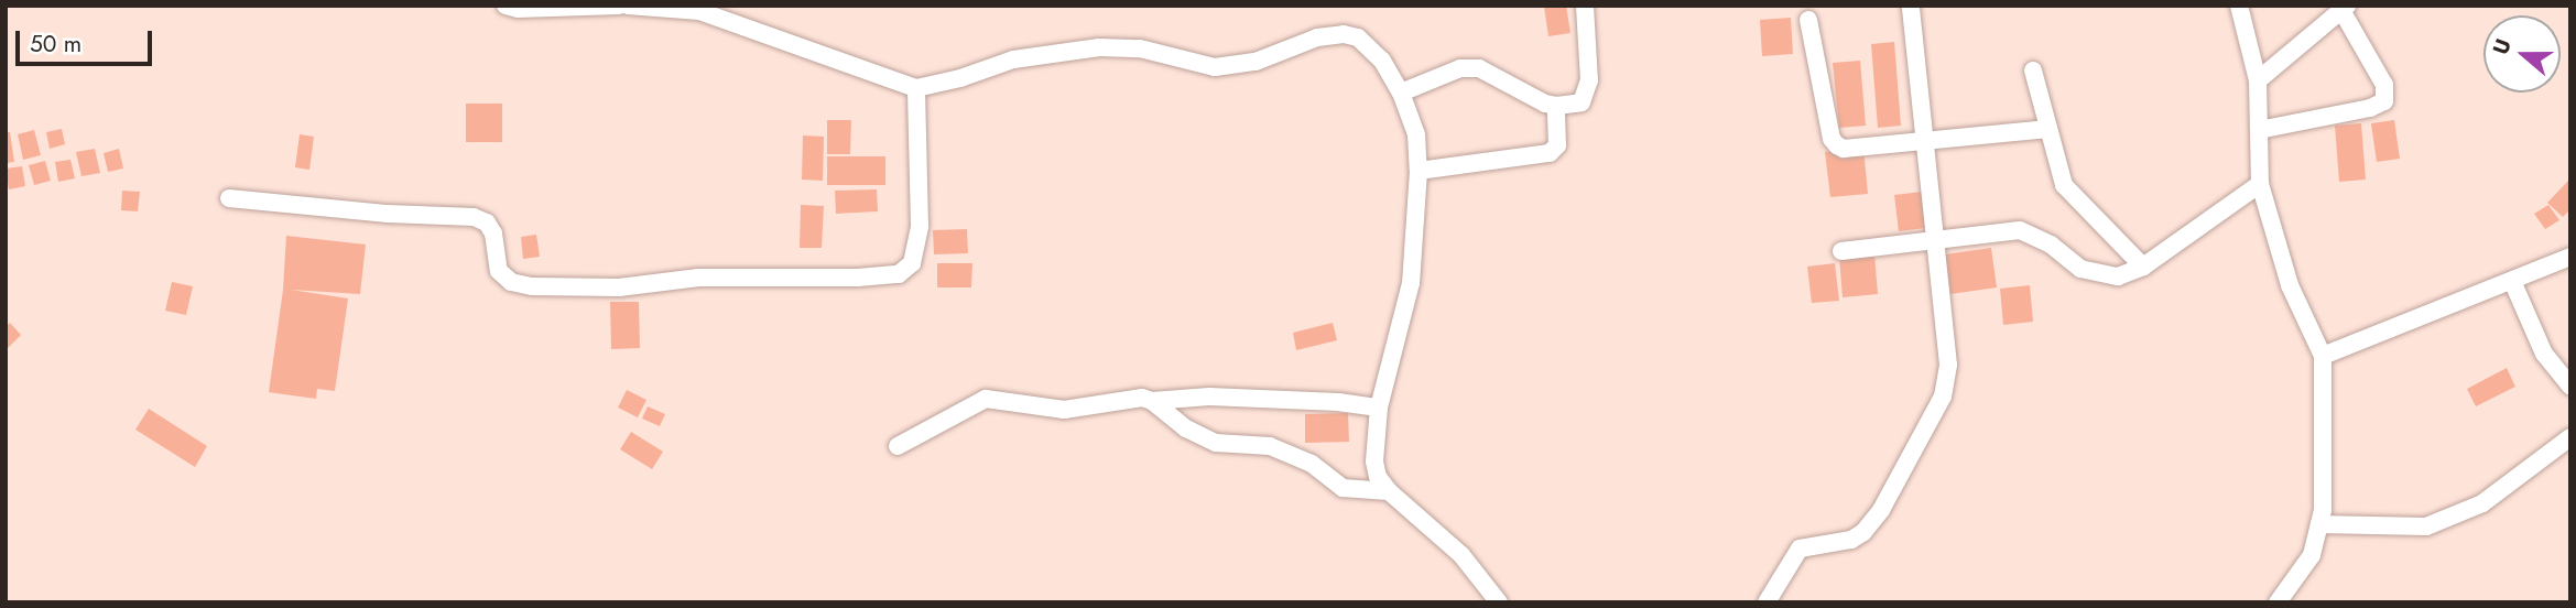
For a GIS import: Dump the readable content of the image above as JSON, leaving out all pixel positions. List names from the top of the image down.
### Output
{
  "scale_bar": "50 m",
  "north": "left"
}
